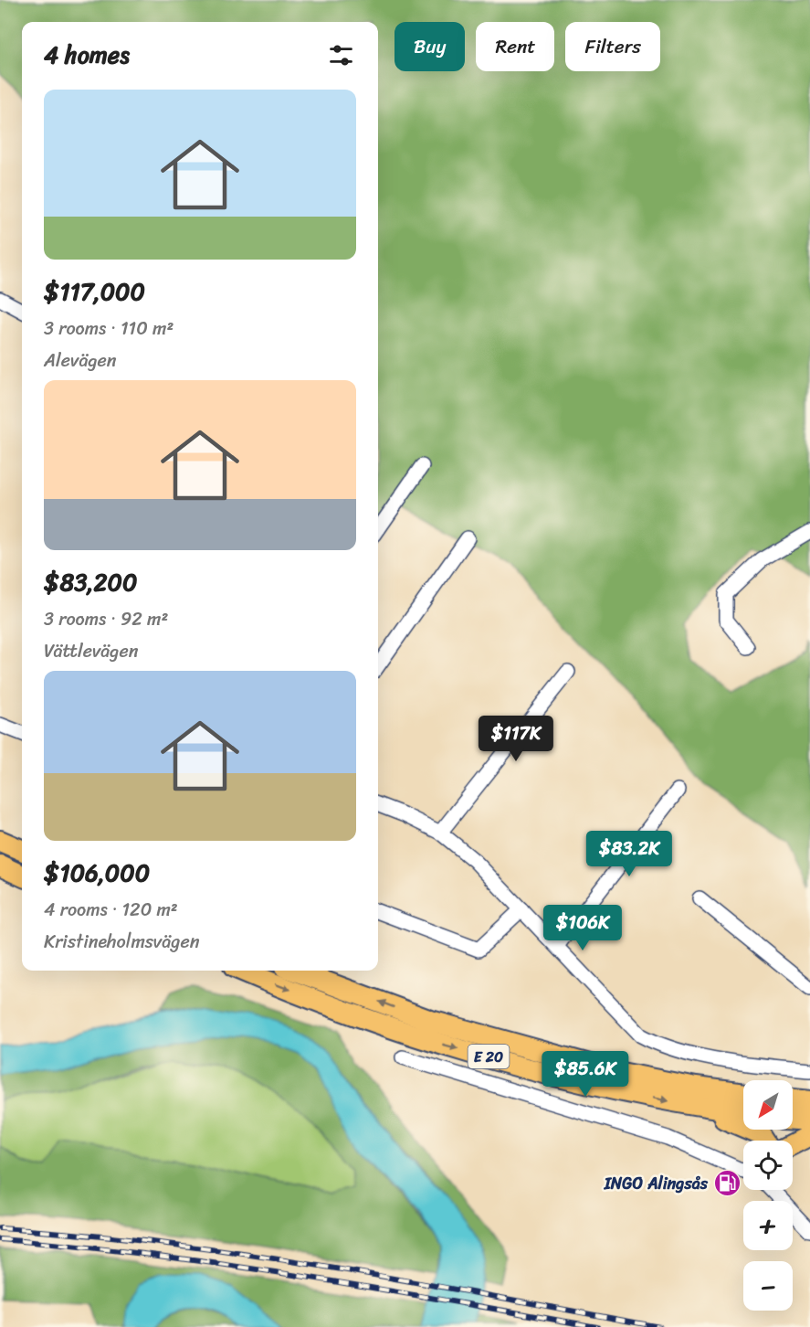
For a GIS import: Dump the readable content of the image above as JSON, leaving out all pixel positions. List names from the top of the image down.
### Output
{
  "streets": {
    "highway": ["E 20"]
  },
  "places": {
    "fuel station": ["INGO Alingsås"]
  },
  "north": "bottom left",
  "page": {
    "chip": ["Buy", "Rent", "Filters"],
    "heading": "4 homes",
    "list": [
      {
        "name": "$117,000",
        "note": "3 rooms · 110 m² · Alevägen"
      },
      {
        "name": "$83,200",
        "note": "3 rooms · 92 m² · Vättlevägen"
      },
      {
        "name": "$106,000",
        "note": "4 rooms · 120 m² · Kristineholmsvägen"
      }
    ],
    "price": [
      "$117K",
      "$83.2K",
      "$106K",
      "$85.6K"
    ],
    "map_buttons": ["+", "−"]
  }
}
